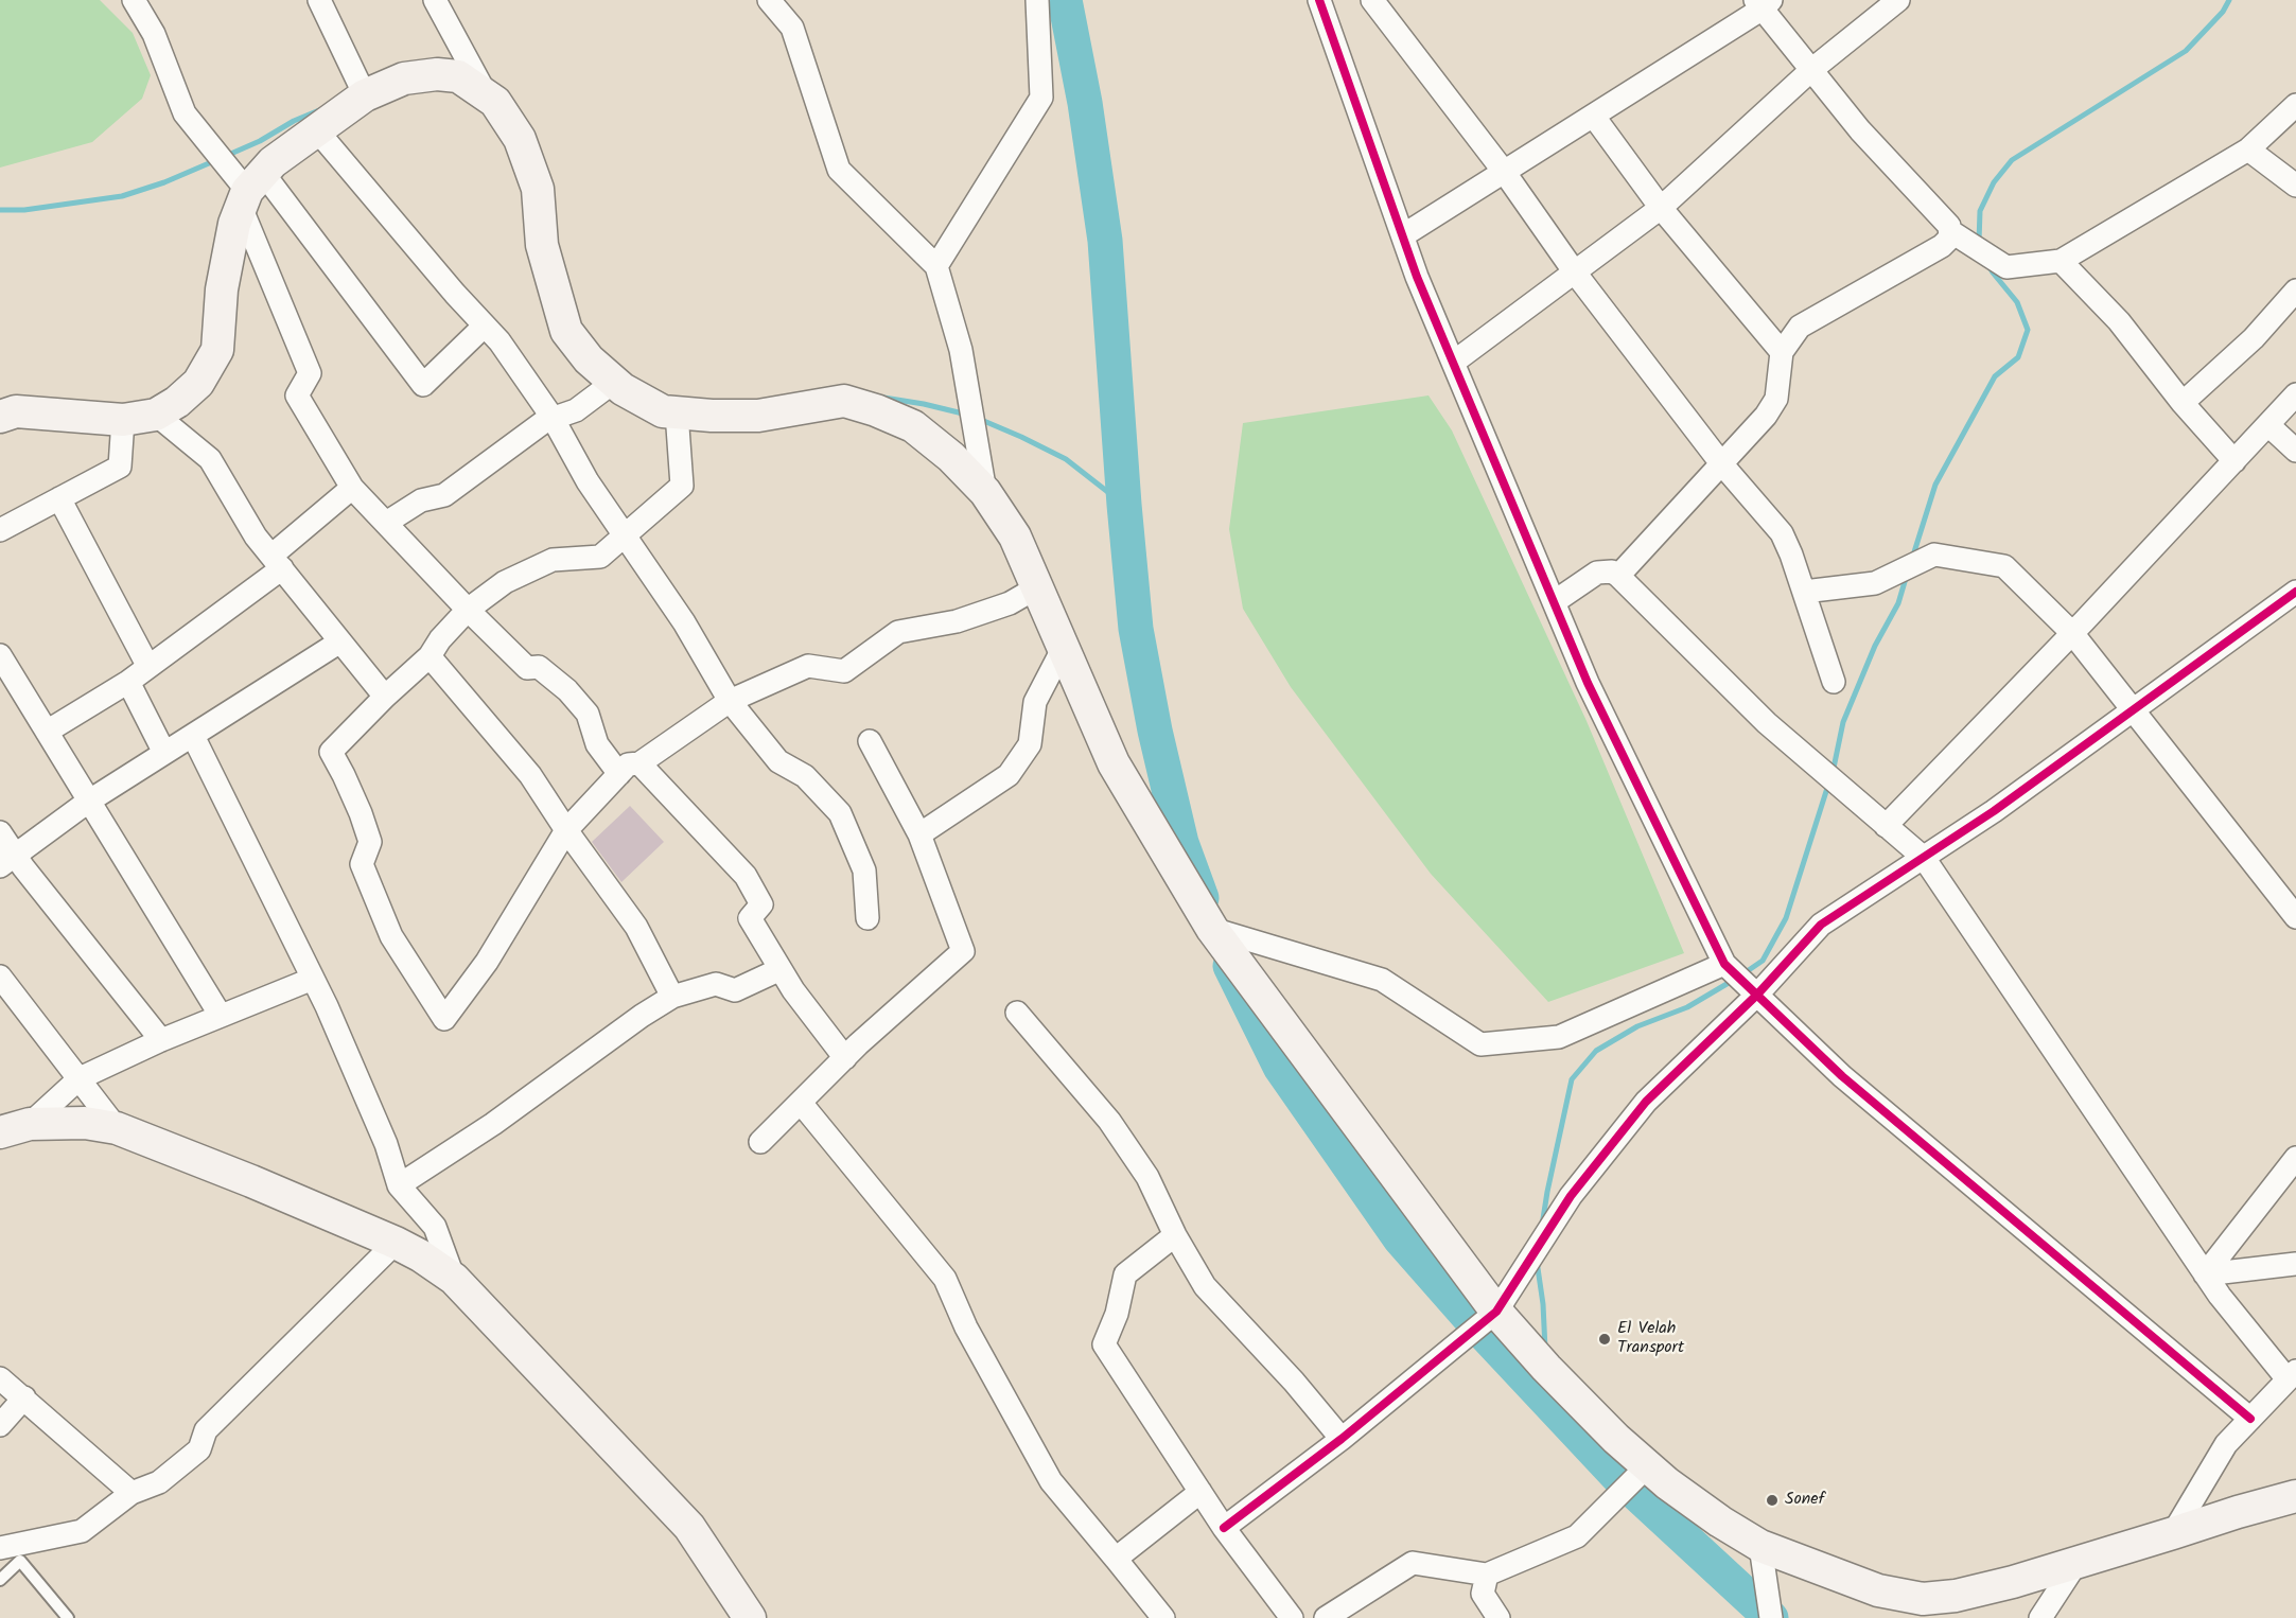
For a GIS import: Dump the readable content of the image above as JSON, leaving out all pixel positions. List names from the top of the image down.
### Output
{
  "places": ["El Velah Transport", "Sonef"]
}
